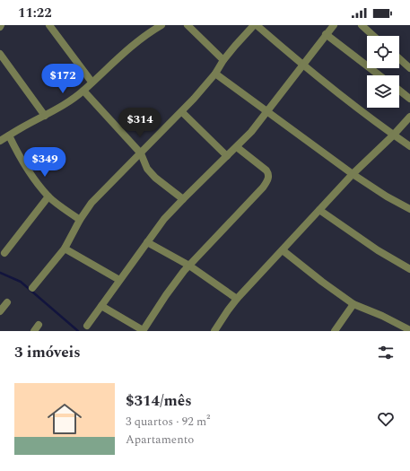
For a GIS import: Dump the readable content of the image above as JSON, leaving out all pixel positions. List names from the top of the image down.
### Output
{
  "page": {
    "status": "11:22",
    "price": ["$172", "$314", "$349"],
    "heading": "3 imóveis",
    "list": [
      {
        "name": "$314/mês",
        "note": "3 quartos · 92 m² · Apartamento"
      }
    ]
  }
}
